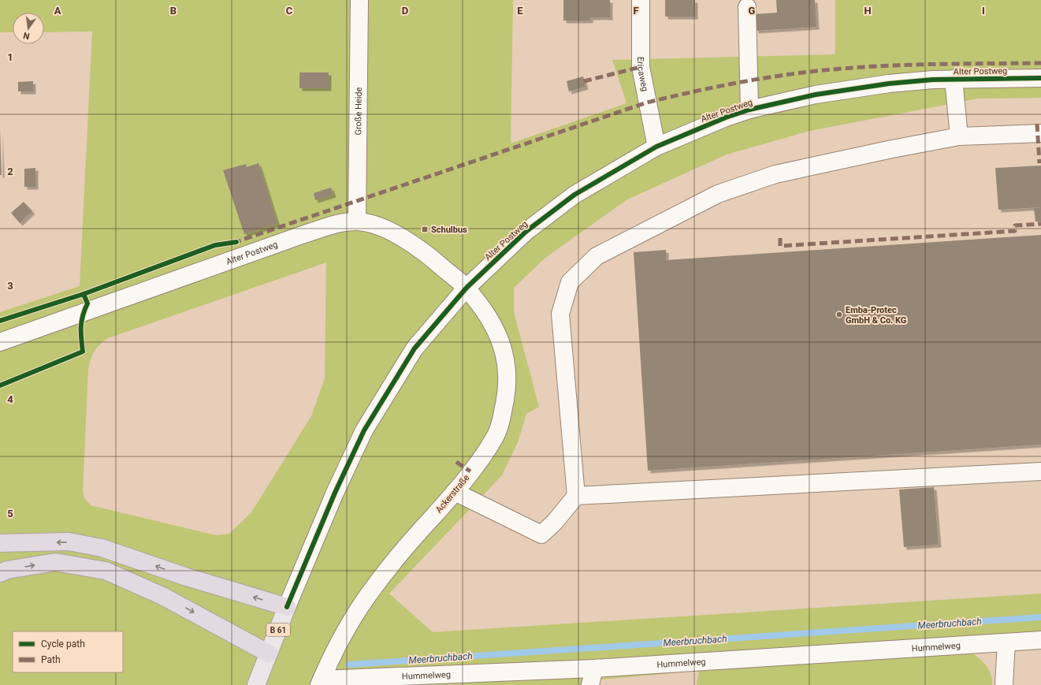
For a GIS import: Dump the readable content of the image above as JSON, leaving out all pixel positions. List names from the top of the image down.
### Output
{
  "streets": {
    "main road": ["B 61"],
    "street": [
      "Alter Postweg",
      "Ericaweg",
      "Große Heide",
      "Ackerstraße",
      "Hummelweg"
    ]
  },
  "crossings": [
    ["Alter Postweg", "Ericaweg"],
    ["Alter Postweg", "Große Heide"],
    ["Alter Postweg", "Ackerstraße"],
    ["Ackerstraße", "Hummelweg"]
  ],
  "water": ["Meerbruchbach"],
  "places": {
    "transit": ["Schulbus"],
    "other": ["Emba-Protec GmbH & Co. KG"]
  },
  "legend": ["Cycle path", "Path"],
  "north": "bottom",
  "grid": {
    "columns": [
      "A",
      "B",
      "C",
      "D",
      "E",
      "F",
      "G",
      "H",
      "I"
    ],
    "rows": [
      "1",
      "2",
      "3",
      "4",
      "5"
    ]
  }
}
